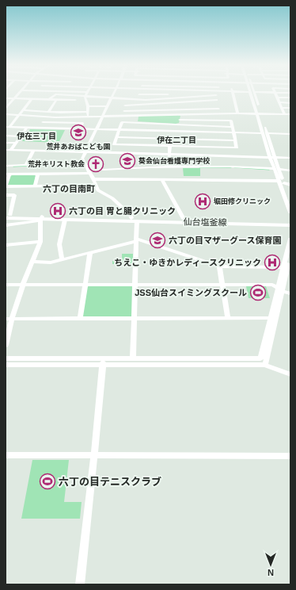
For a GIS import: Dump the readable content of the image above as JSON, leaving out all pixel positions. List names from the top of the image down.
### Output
{
  "streets": {
    "main road": ["仙台塩釜線"]
  },
  "districts": ["伊在三丁目", "伊在二丁目", "六丁の目南町"],
  "places": {
    "school or university": ["荒井あおばこども園", "葵会仙台看護専門学校", "六丁の目マザーグース保育園"],
    "church": ["荒井キリスト教会"],
    "hospital": ["堀田修クリニック", "六丁の目 胃と腸クリニック", "ちえこ・ゆきかレディースクリニック"],
    "sports": ["JSS仙台スイミングスクール", "六丁の目テニスクラブ"]
  },
  "north": "bottom"
}
